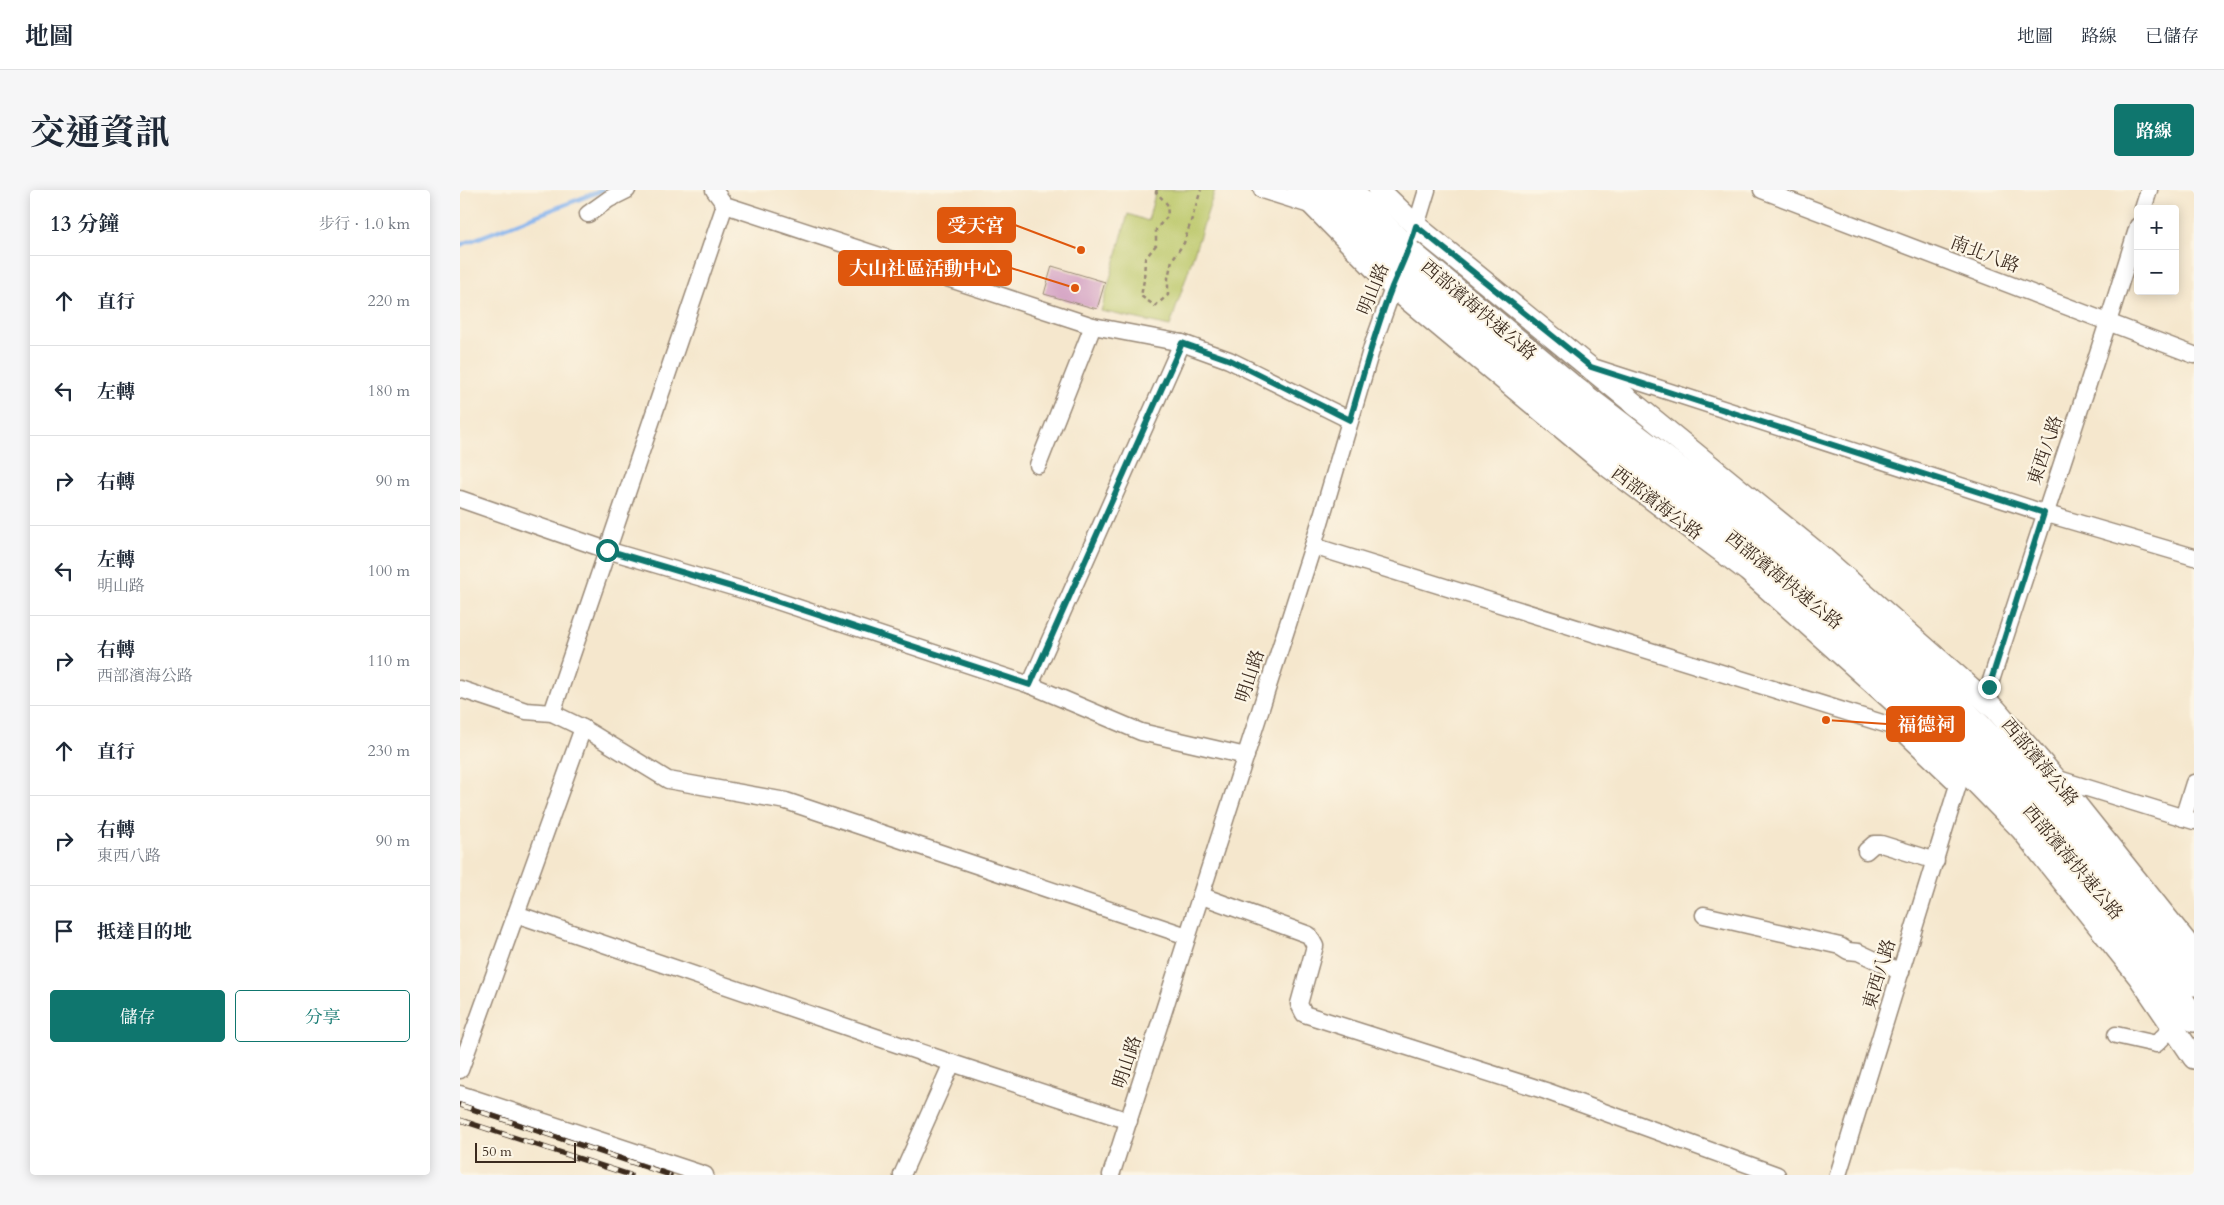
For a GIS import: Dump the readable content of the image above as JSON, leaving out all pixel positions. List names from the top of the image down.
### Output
{
  "streets": {
    "highway": ["西部濱海快速公路"],
    "main road": ["西部濱海公路"],
    "street": ["南北八路", "明山路", "東西八路"]
  },
  "crossings": [
    ["南北八路", "東西八路"],
    ["明山路", "西部濱海快速公路"],
    ["明山路", "西部濱海公路"],
    ["西部濱海快速公路", "西部濱海公路"],
    ["東西八路", "西部濱海公路"]
  ],
  "places": ["受天宮", "大山社區活動中心", "福德祠"],
  "scale_bar": "50 m",
  "page": {
    "header": "地圖",
    "nav": ["地圖", "路線", "已儲存"],
    "title": "交通資訊",
    "buttons": [
      "路線",
      ["儲存", "分享"]
    ],
    "heading": ["13 分鐘", "步行 · 1.0 km"],
    "map_buttons": ["+", "−"],
    "list": [
      ["直行", "220 m"],
      ["左轉", "180 m"],
      ["右轉", "90 m"],
      ["左轉", "明山路", "100 m"],
      ["右轉", "西部濱海公路", "110 m"],
      ["直行", "230 m"],
      ["右轉", "東西八路", "90 m"],
      "抵達目的地"
    ],
    "scale": "50 m"
  }
}
